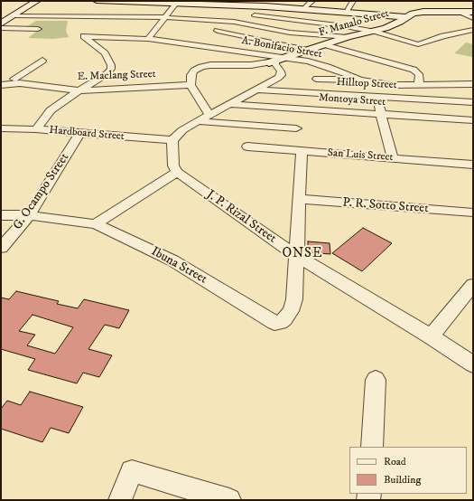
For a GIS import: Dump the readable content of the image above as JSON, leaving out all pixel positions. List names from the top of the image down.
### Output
{
  "streets": {
    "street": [
      "F. Manalo Street",
      "A. Bonifacio Street",
      "E. Maclang Street",
      "Hilltop Street",
      "Montoya Street",
      "Hardboard Street",
      "San Luis Street",
      "G. Ocampo Street",
      "P. R. Sotto Street",
      "J. P. Rizal Street",
      "Ibuna Street"
    ]
  },
  "crossings": [
    ["F. Manalo Street", "A. Bonifacio Street"],
    ["Hardboard Street", "G. Ocampo Street"],
    ["G. Ocampo Street", "Ibuna Street"],
    ["J. P. Rizal Street", "Ibuna Street"]
  ],
  "districts": ["ONSE"],
  "legend": ["Road", "Building"]
}
